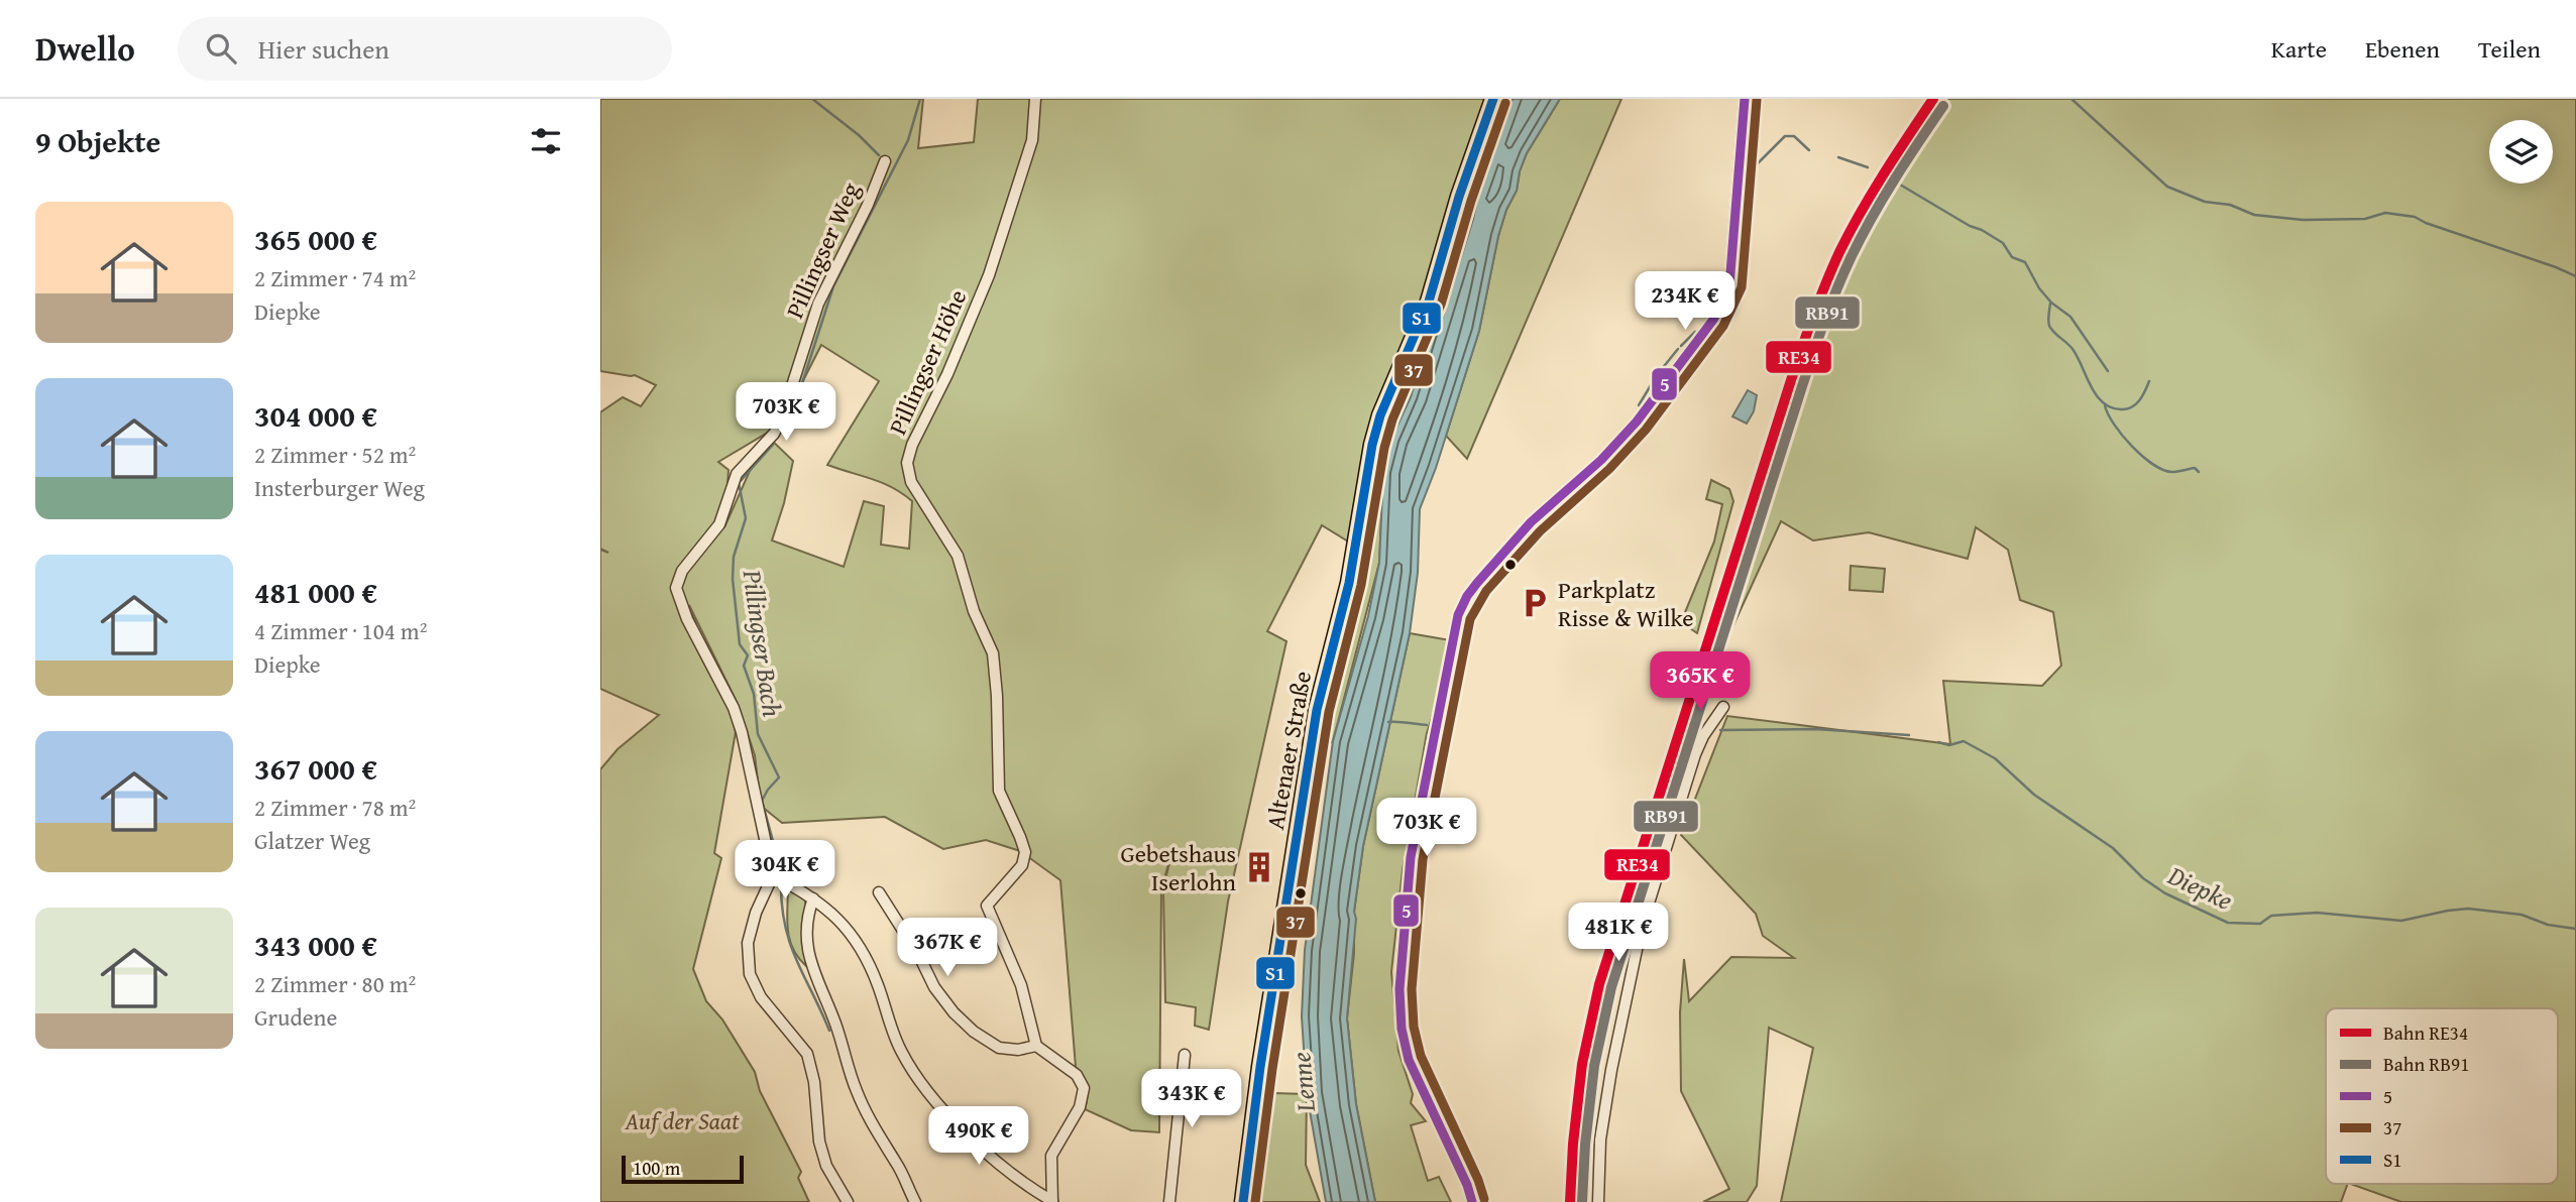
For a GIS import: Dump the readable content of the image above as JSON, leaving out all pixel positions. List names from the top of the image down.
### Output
{
  "streets": {
    "main road": ["Altenaer Straße"],
    "street": ["Pillingser Weg", "Pillingser Höhe"]
  },
  "water": ["Pillingser Bach", "Diepke", "Lenne"],
  "parks": ["Auf der Saat"],
  "places": {
    "parking": ["Parkplatz Risse & Wilke"],
    "building": ["Gebetshaus Iserlohn"]
  },
  "lines": [
    "rail line RE34",
    "transit line 5",
    "transit line S1",
    "transit line 37",
    "rail line RB91"
  ],
  "legend": [
    "Bahn RE34",
    "Bahn RB91",
    "5",
    "37",
    "S1"
  ],
  "scale_bar": "100 m",
  "page": {
    "header": "Dwello",
    "search": "Hier suchen",
    "nav": ["Karte", "Ebenen", "Teilen"],
    "heading": "9 Objekte",
    "list": [
      {
        "name": "365 000 €",
        "note": "2 Zimmer · 74 m² · Diepke"
      },
      {
        "name": "304 000 €",
        "note": "2 Zimmer · 52 m² · Insterburger Weg"
      },
      {
        "name": "481 000 €",
        "note": "4 Zimmer · 104 m² · Diepke"
      },
      {
        "name": "367 000 €",
        "note": "2 Zimmer · 78 m² · Glatzer Weg"
      },
      {
        "name": "343 000 €",
        "note": "2 Zimmer · 80 m² · Grudene"
      }
    ],
    "price": [
      "234K €",
      "703K €",
      "365K €",
      "703K €",
      "304K €",
      "481K €",
      "367K €",
      "343K €",
      "490K €"
    ],
    "scale": "100 m"
  }
}
